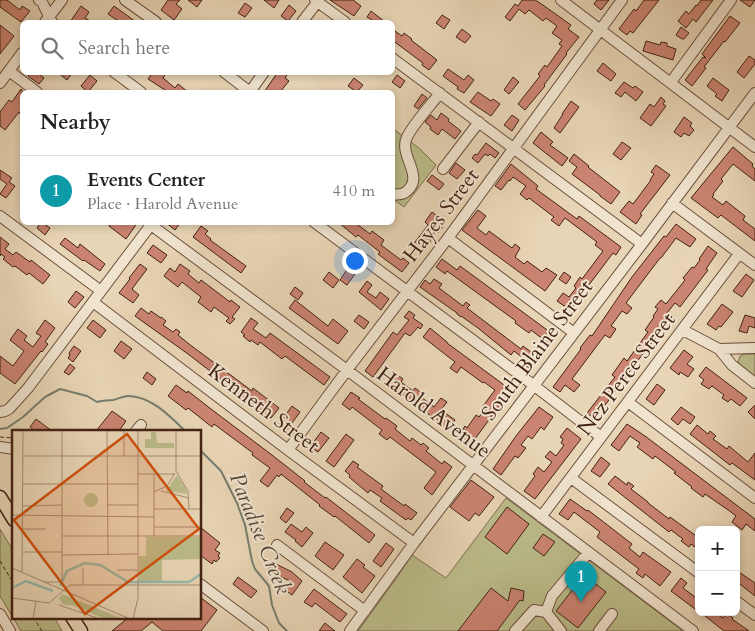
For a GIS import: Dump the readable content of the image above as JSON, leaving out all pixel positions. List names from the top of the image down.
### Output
{
  "streets": {
    "street": [
      "Hayes Street",
      "South Blaine Street",
      "Nez Perce Street",
      "Kenneth Street",
      "Harold Avenue"
    ]
  },
  "crossings": [
    ["Hayes Street", "Kenneth Street"],
    ["Hayes Street", "Harold Avenue"],
    ["South Blaine Street", "Kenneth Street"],
    ["South Blaine Street", "Harold Avenue"],
    ["Nez Perce Street", "Harold Avenue"]
  ],
  "water": ["Paradise Creek"],
  "page": {
    "search": "Search here",
    "heading": "Nearby",
    "list": [
      {
        "mark": "1",
        "name": "Events Center",
        "note": "Place · Harold Avenue",
        "value": "410 m"
      }
    ],
    "map_buttons": ["+", "−"],
    "pins": "1"
  }
}
